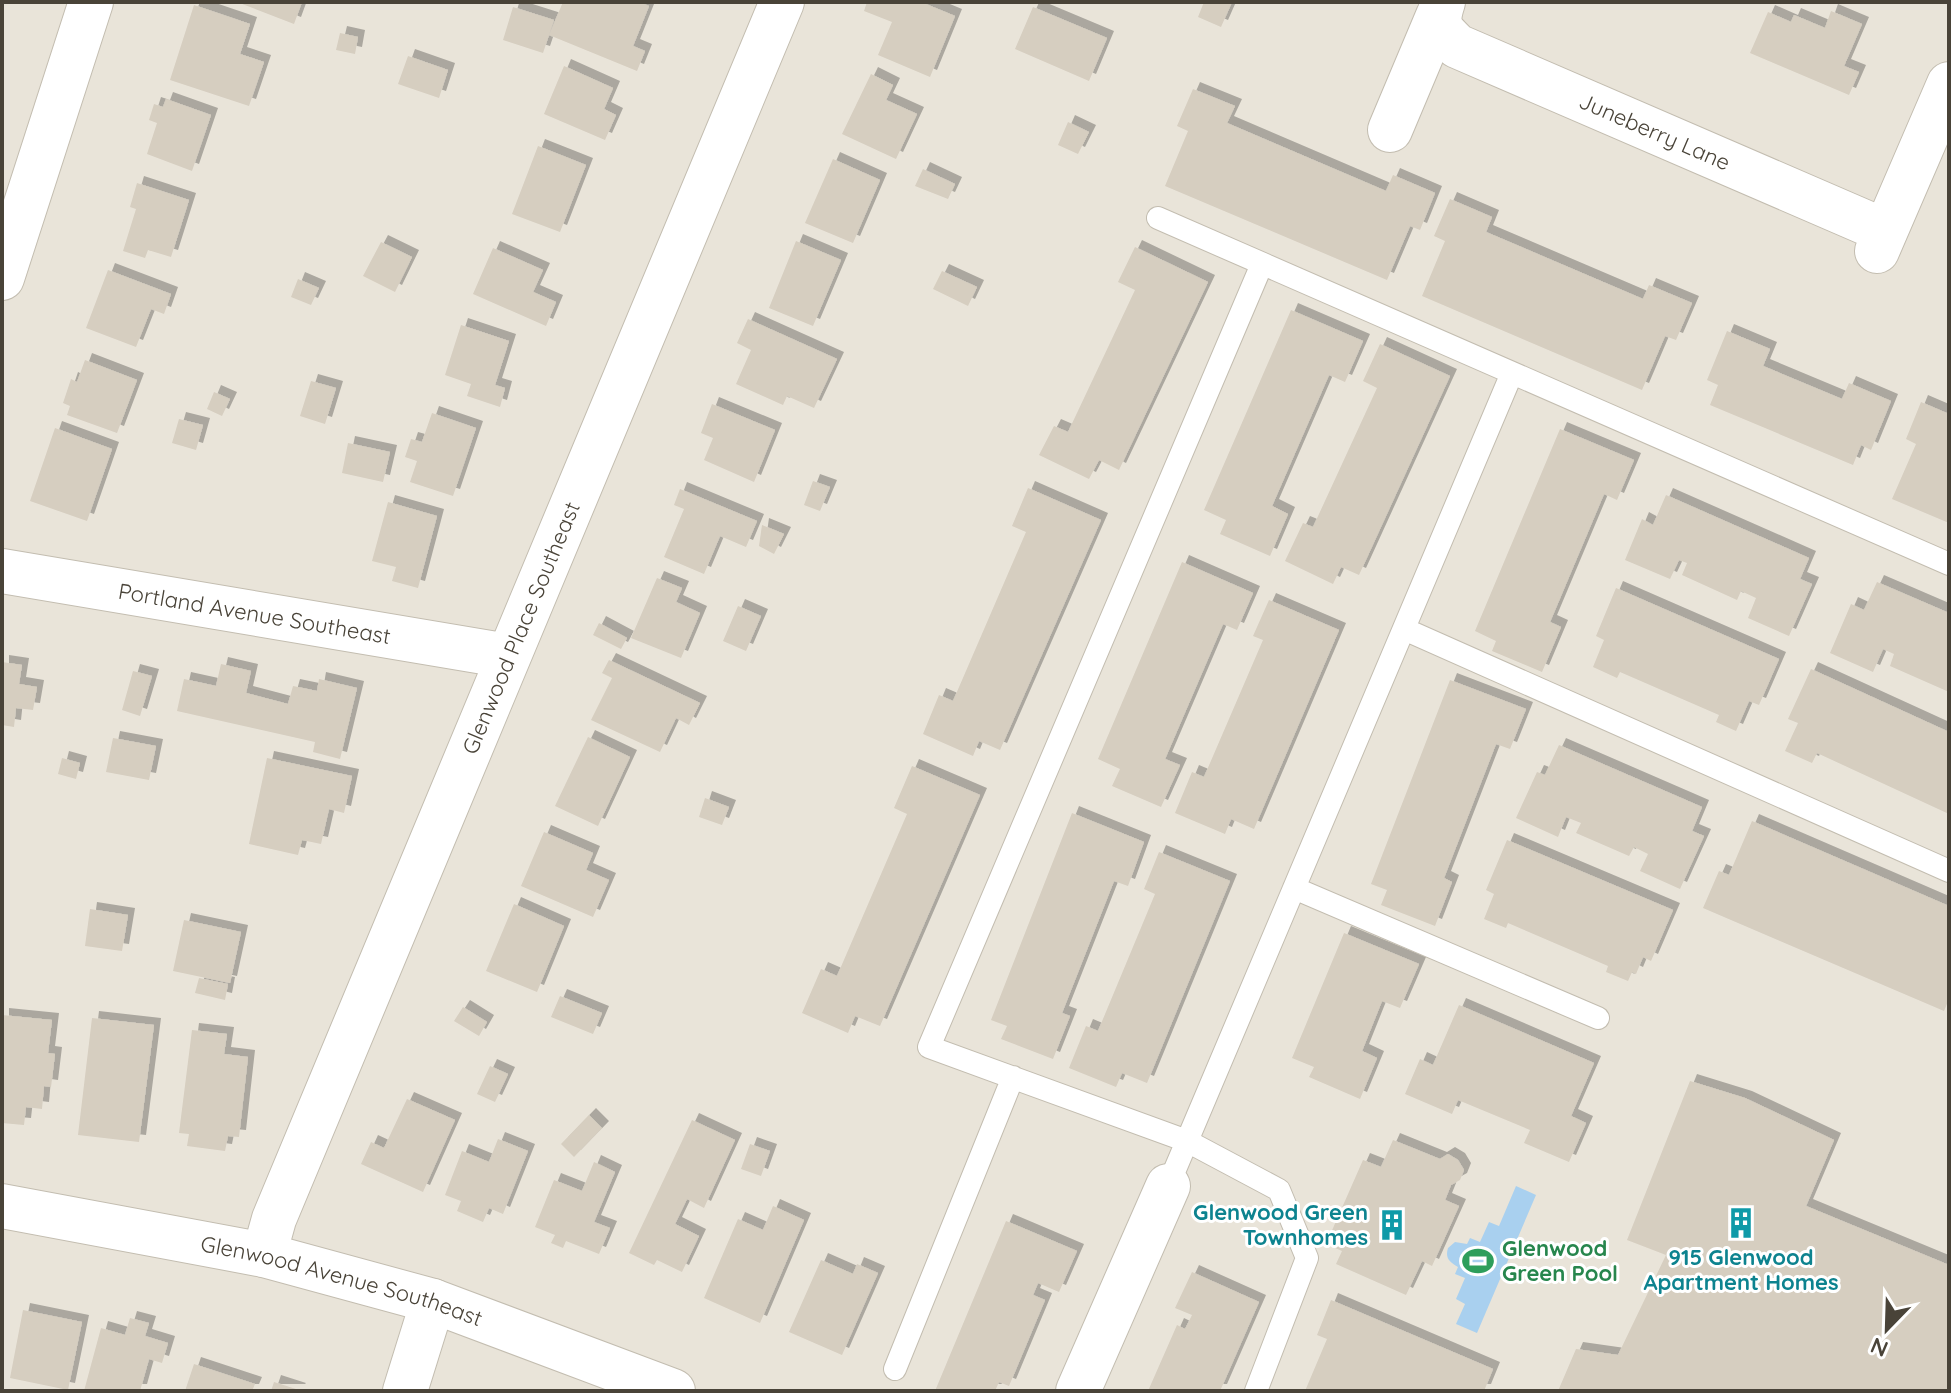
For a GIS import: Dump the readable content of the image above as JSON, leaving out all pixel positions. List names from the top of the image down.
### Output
{
  "streets": {
    "street": [
      "Juneberry Lane",
      "Portland Avenue Southeast",
      "Glenwood Place Southeast",
      "Glenwood Avenue Southeast"
    ]
  },
  "crossings": [
    ["Portland Avenue Southeast", "Glenwood Place Southeast"],
    ["Glenwood Place Southeast", "Glenwood Avenue Southeast"]
  ],
  "places": {
    "building": ["915 Glenwood Apartment Homes", "Glenwood Green Townhomes"],
    "sports": ["Glenwood Green Pool"]
  },
  "north": "bottom left"
}
